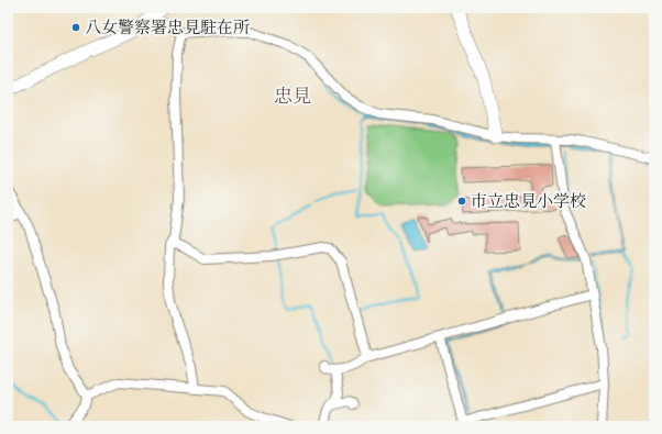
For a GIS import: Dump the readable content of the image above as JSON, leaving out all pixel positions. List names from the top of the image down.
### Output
{
  "districts": ["忠見"],
  "places": ["八女警察署忠見駐在所", "市立忠見小学校"]
}
